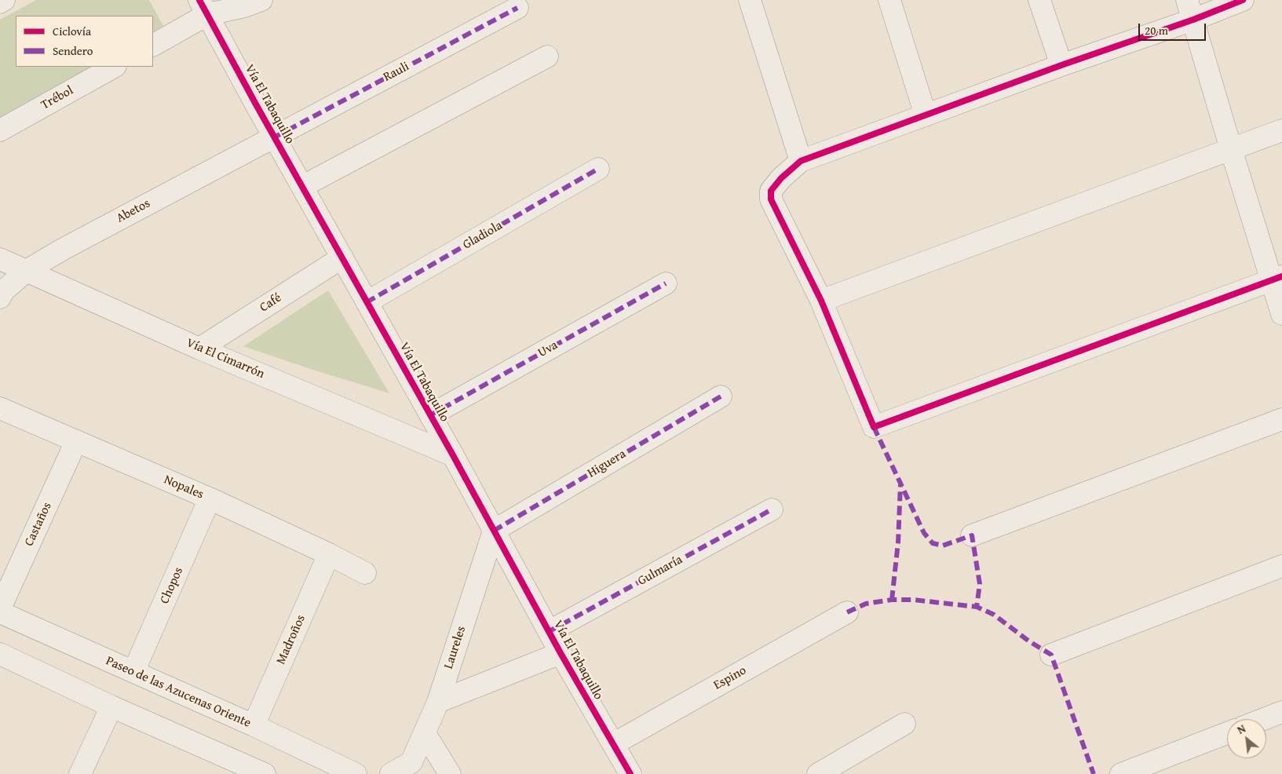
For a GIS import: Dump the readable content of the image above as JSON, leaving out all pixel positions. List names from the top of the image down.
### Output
{
  "streets": {
    "street": [
      "Rauli",
      "Trébol",
      "Vía El Tabaquillo",
      "Abetos",
      "Gladiola",
      "Café",
      "Uva",
      "Vía El Cimarrón",
      "Higuera",
      "Nopales",
      "Castaños",
      "Gulmaría",
      "Chopos",
      "Madroños",
      "Laureles",
      "Espino",
      "Paseo de las Azucenas Oriente"
    ]
  },
  "crossings": [
    ["Rauli", "Vía El Tabaquillo"],
    ["Rauli", "Abetos"],
    ["Vía El Tabaquillo", "Abetos"],
    ["Vía El Tabaquillo", "Gladiola"],
    ["Vía El Tabaquillo", "Café"],
    ["Vía El Tabaquillo", "Uva"],
    ["Vía El Tabaquillo", "Vía El Cimarrón"],
    ["Vía El Tabaquillo", "Higuera"],
    ["Vía El Tabaquillo", "Gulmaría"],
    ["Vía El Tabaquillo", "Laureles"],
    ["Vía El Tabaquillo", "Espino"],
    ["Abetos", "Vía El Cimarrón"],
    ["Café", "Vía El Cimarrón"],
    ["Higuera", "Laureles"],
    ["Nopales", "Castaños"],
    ["Nopales", "Chopos"],
    ["Nopales", "Madroños"],
    ["Chopos", "Paseo de las Azucenas Oriente"],
    ["Madroños", "Paseo de las Azucenas Oriente"]
  ],
  "legend": ["Ciclovía", "Sendero"],
  "scale_bar": "20 m",
  "north": "top left"
}
